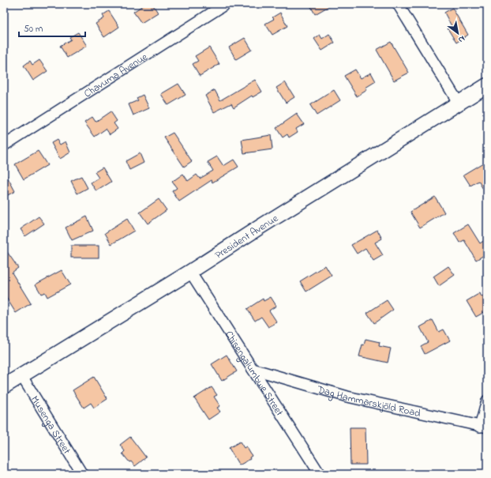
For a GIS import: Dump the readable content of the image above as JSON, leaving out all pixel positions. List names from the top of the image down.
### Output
{
  "streets": {
    "street": [
      "Chavuma Avenue",
      "President Avenue",
      "Chisengalumbwe Street",
      "Dag Hammarskjöld Road",
      "Musenga Street"
    ]
  },
  "crossings": [
    ["President Avenue", "Chisengalumbwe Street"],
    ["President Avenue", "Musenga Street"]
  ],
  "scale_bar": "50 m",
  "north": "bottom right"
}
